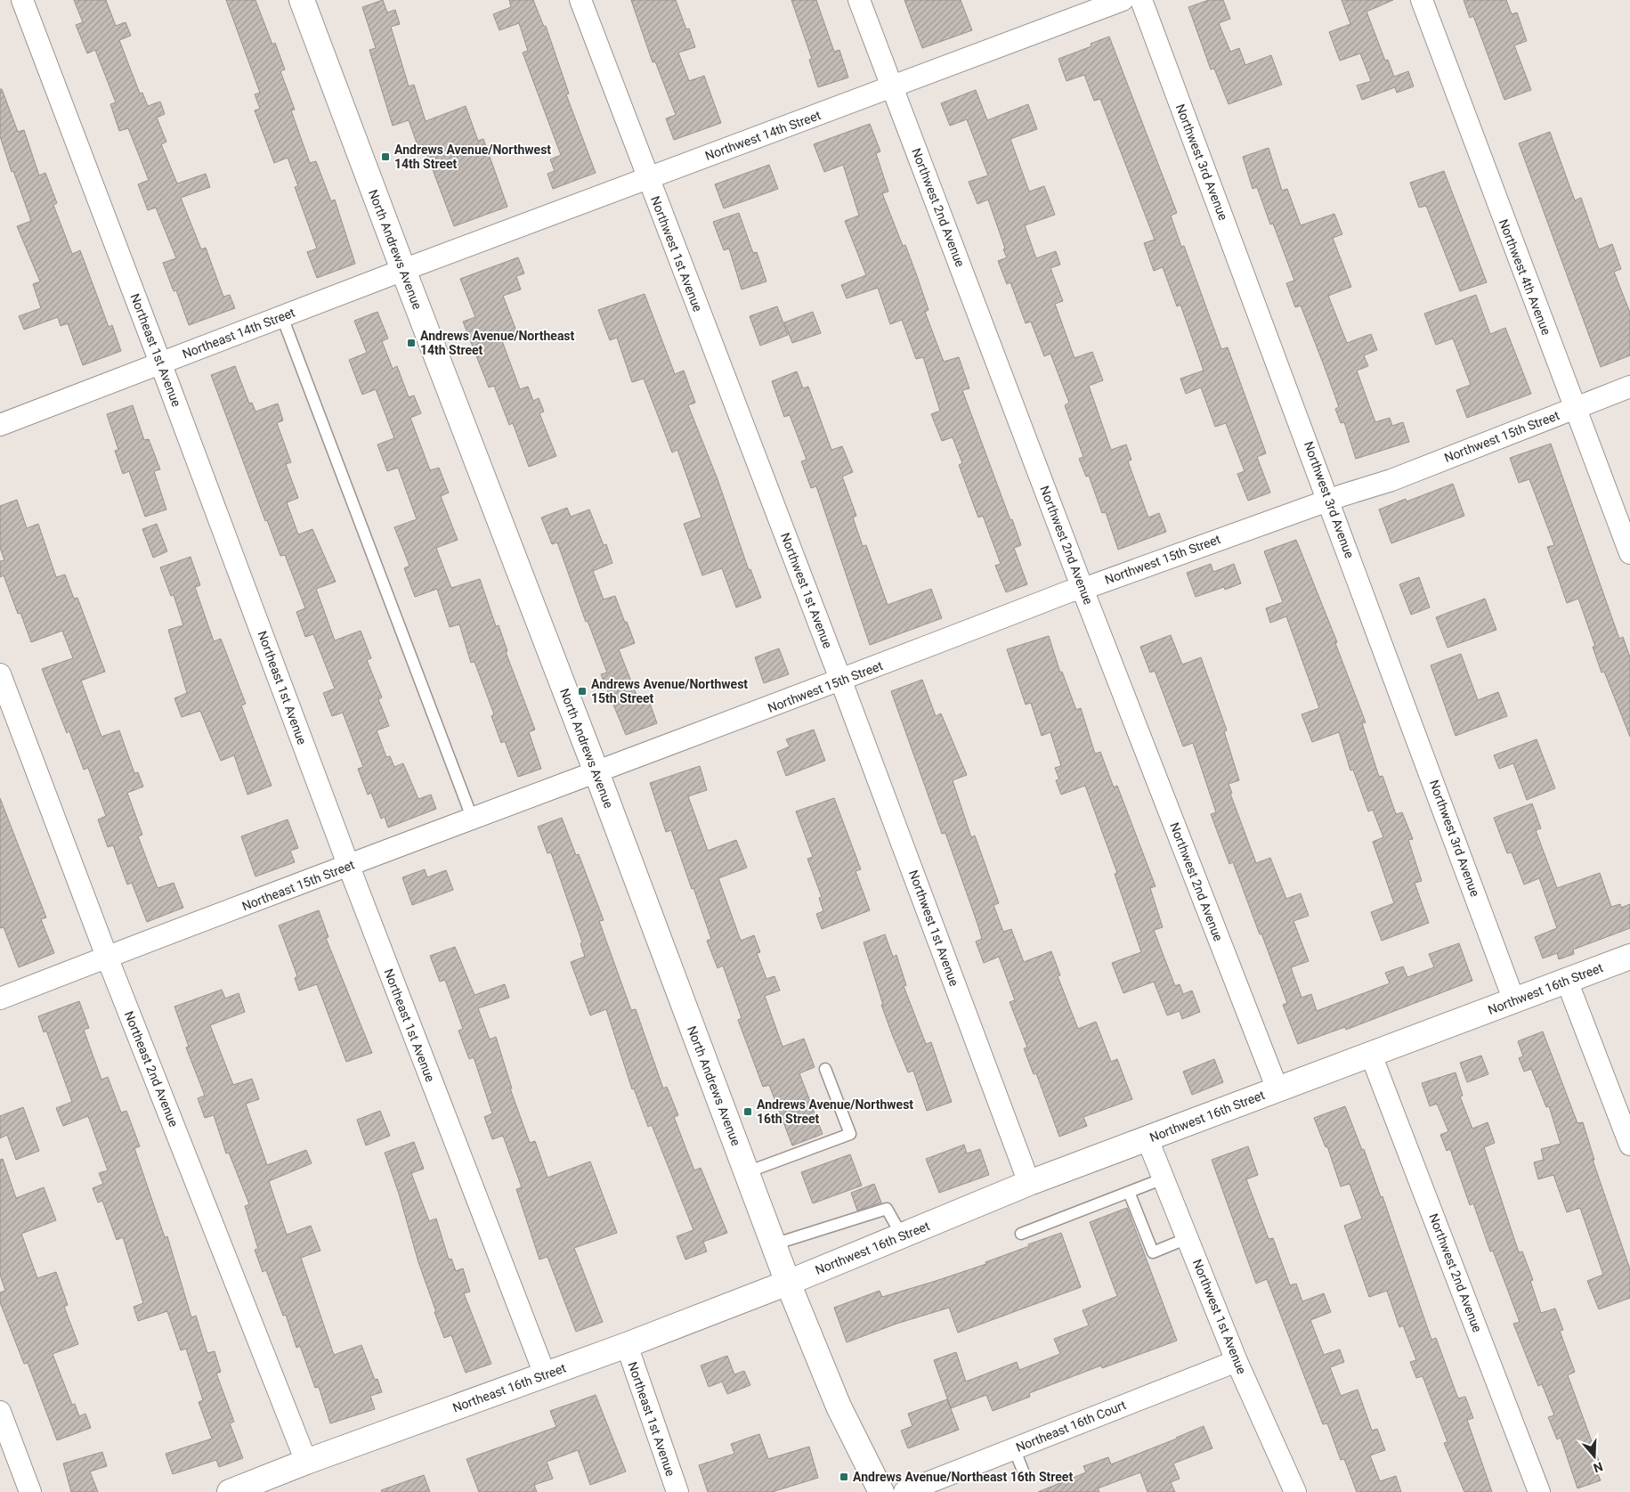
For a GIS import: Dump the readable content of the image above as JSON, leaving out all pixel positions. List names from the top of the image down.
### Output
{
  "streets": {
    "main road": ["North Andrews Avenue", "Northwest 16th Street", "Northeast 16th Street"],
    "street": [
      "Northwest 14th Street",
      "Northwest 3rd Avenue",
      "Northwest 2nd Avenue",
      "Northwest 1st Avenue",
      "Northwest 4th Avenue",
      "Northeast 14th Street",
      "Northeast 1st Avenue",
      "Northwest 15th Street",
      "Northeast 15th Street",
      "Northeast 2nd Avenue",
      "Northeast 16th Court"
    ]
  },
  "crossings": [
    ["Northwest 14th Street", "Northwest 2nd Avenue"],
    ["Northwest 14th Street", "North Andrews Avenue"],
    ["Northwest 14th Street", "Northwest 1st Avenue"],
    ["Northwest 14th Street", "Northeast 14th Street"],
    ["Northwest 3rd Avenue", "Northwest 15th Street"],
    ["Northwest 3rd Avenue", "Northwest 16th Street"],
    ["Northwest 2nd Avenue", "Northwest 15th Street"],
    ["Northwest 2nd Avenue", "Northwest 16th Street"],
    ["North Andrews Avenue", "Northeast 14th Street"],
    ["North Andrews Avenue", "Northwest 15th Street"],
    ["North Andrews Avenue", "Northeast 15th Street"],
    ["North Andrews Avenue", "Northwest 16th Street"],
    ["North Andrews Avenue", "Northeast 16th Street"],
    ["Northwest 1st Avenue", "Northwest 15th Street"],
    ["Northwest 1st Avenue", "Northwest 16th Street"],
    ["Northwest 1st Avenue", "Northeast 16th Court"],
    ["Northwest 4th Avenue", "Northwest 15th Street"],
    ["Northeast 14th Street", "Northeast 1st Avenue"],
    ["Northeast 1st Avenue", "Northeast 15th Street"],
    ["Northeast 1st Avenue", "Northeast 16th Street"],
    ["Northwest 15th Street", "Northeast 15th Street"],
    ["Northeast 15th Street", "Northeast 2nd Avenue"],
    ["Northwest 16th Street", "Northeast 16th Street"],
    ["Northeast 2nd Avenue", "Northeast 16th Street"]
  ],
  "places": {
    "transit": [
      "Andrews Avenue/Northwest 14th Street",
      "Andrews Avenue/Northeast 14th Street",
      "Andrews Avenue/Northwest 15th Street",
      "Andrews Avenue/Northwest 16th Street",
      "Andrews Avenue/Northeast 16th Street"
    ]
  },
  "north": "bottom"
}
